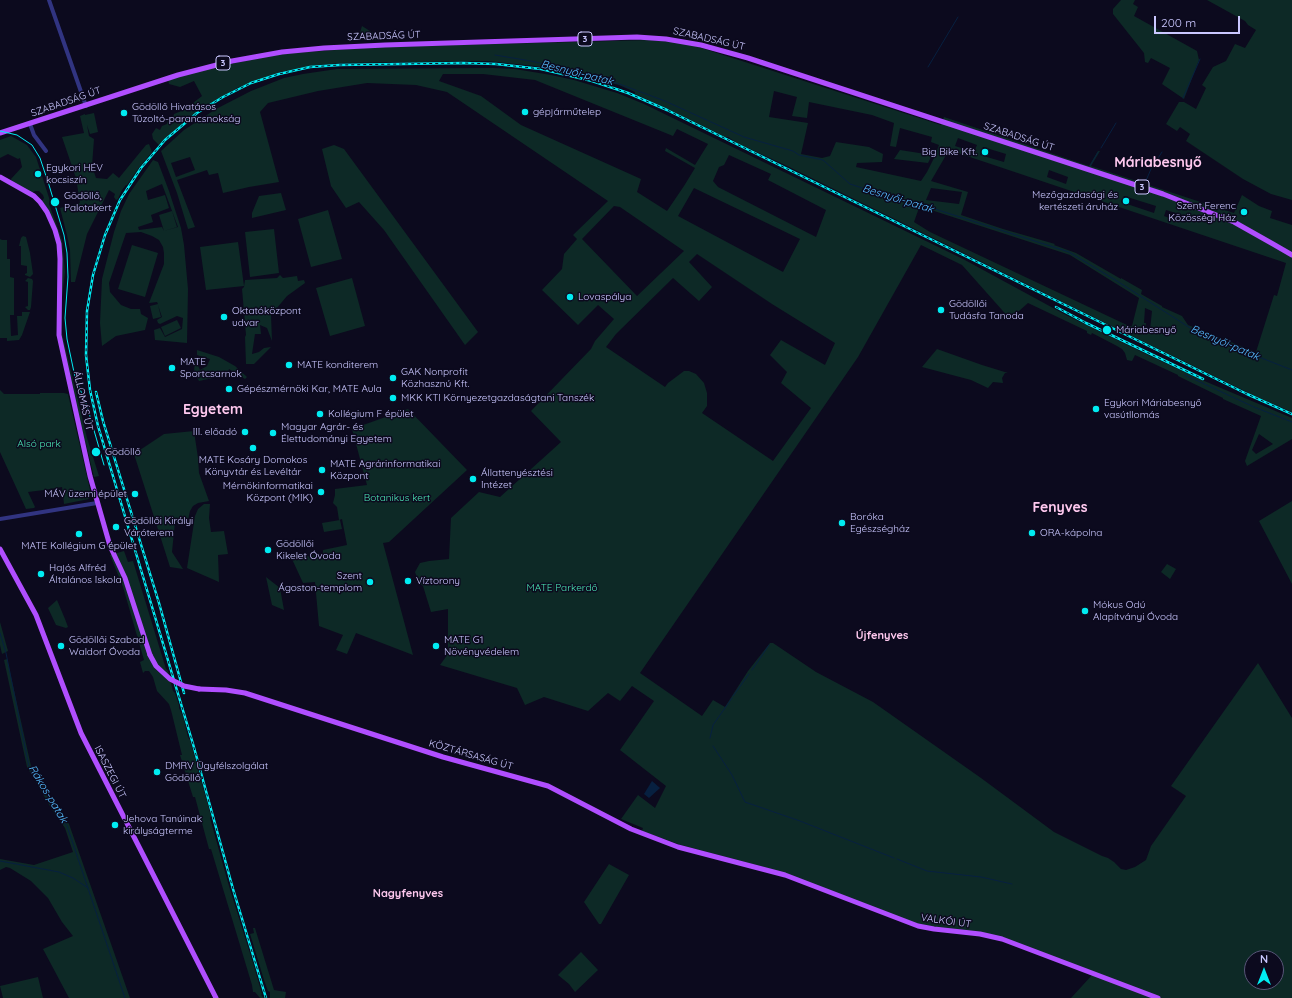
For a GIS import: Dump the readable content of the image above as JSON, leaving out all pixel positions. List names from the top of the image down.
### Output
{
  "streets": {
    "main road": [
      "SZABADSÁG ÚT",
      "3",
      "ÁLLOMÁS ÚT",
      "KÖZTÁRSASÁG ÚT",
      "ISASZEGI ÚT",
      "VALKÓI ÚT"
    ]
  },
  "crossings": [
    ["ÁLLOMÁS ÚT", "KÖZTÁRSASÁG ÚT"],
    ["KÖZTÁRSASÁG ÚT", "VALKÓI ÚT"]
  ],
  "districts": [
    "Máriabesnyő",
    "Egyetem",
    "Fenyves",
    "Újfenyves",
    "Nagyfenyves"
  ],
  "water": ["Besnyői-patak", "Rákos-patak"],
  "parks": ["Alsó park", "Botanikus kert", "MATE Parkerdő"],
  "places": [
    "gépjárműtelep",
    "Gödöllő Hivatásos Tűzoltó-parancsnokság",
    "Big Bike Kft.",
    "Egykori HÉV kocsiszín",
    "Mezőgazdasági és kertészeti áruház",
    "Gödöllő, Palotakert",
    "Szent Ferenc Közösségi Ház",
    "Lovaspálya",
    "Gödöllői Tudásfa Tanoda",
    "Oktatóközpont udvar",
    "Máriabesnyő",
    "MATE konditerem",
    "MATE Sportcsarnok",
    "GAK Nonprofit Közhasznú Kft.",
    "Gépészmérnöki Kar, MATE Aula",
    "MKK KTI Környezetgazdaságtani Tanszék",
    "Egykori Máriabesnyő vasútllomás",
    "Kollégium F épület",
    "III. előadó",
    "Magyar Agrár- és Élettudományi Egyetem",
    "MATE Kosáry Domokos Könyvtár és Levéltár",
    "Gödöllő",
    "MATE Agrárinformatikai Központ",
    "Állattenyésztési Intézet",
    "Mérnökinformatikai Központ (MIK)",
    "MÁV üzemi épület",
    "Boróka Egészségház",
    "Gödöllői Királyi Váróterem",
    "ORA-kápolna",
    "MATE Kollégium G épület",
    "Gödöllői Kikelet Óvoda",
    "Hajós Alfréd Általános Iskola",
    "Víztorony",
    "Szent Ágoston-templom",
    "Mókus Odú Alapítványi Óvoda",
    "Gödöllői Szabad Waldorf Óvoda",
    "MATE G1 Növényvédelem",
    "DMRV Ügyfélszolgálat Gödöllő",
    "Jehova Tanúinak királyságterme"
  ],
  "scale_bar": "200 m",
  "north": "top"
}
